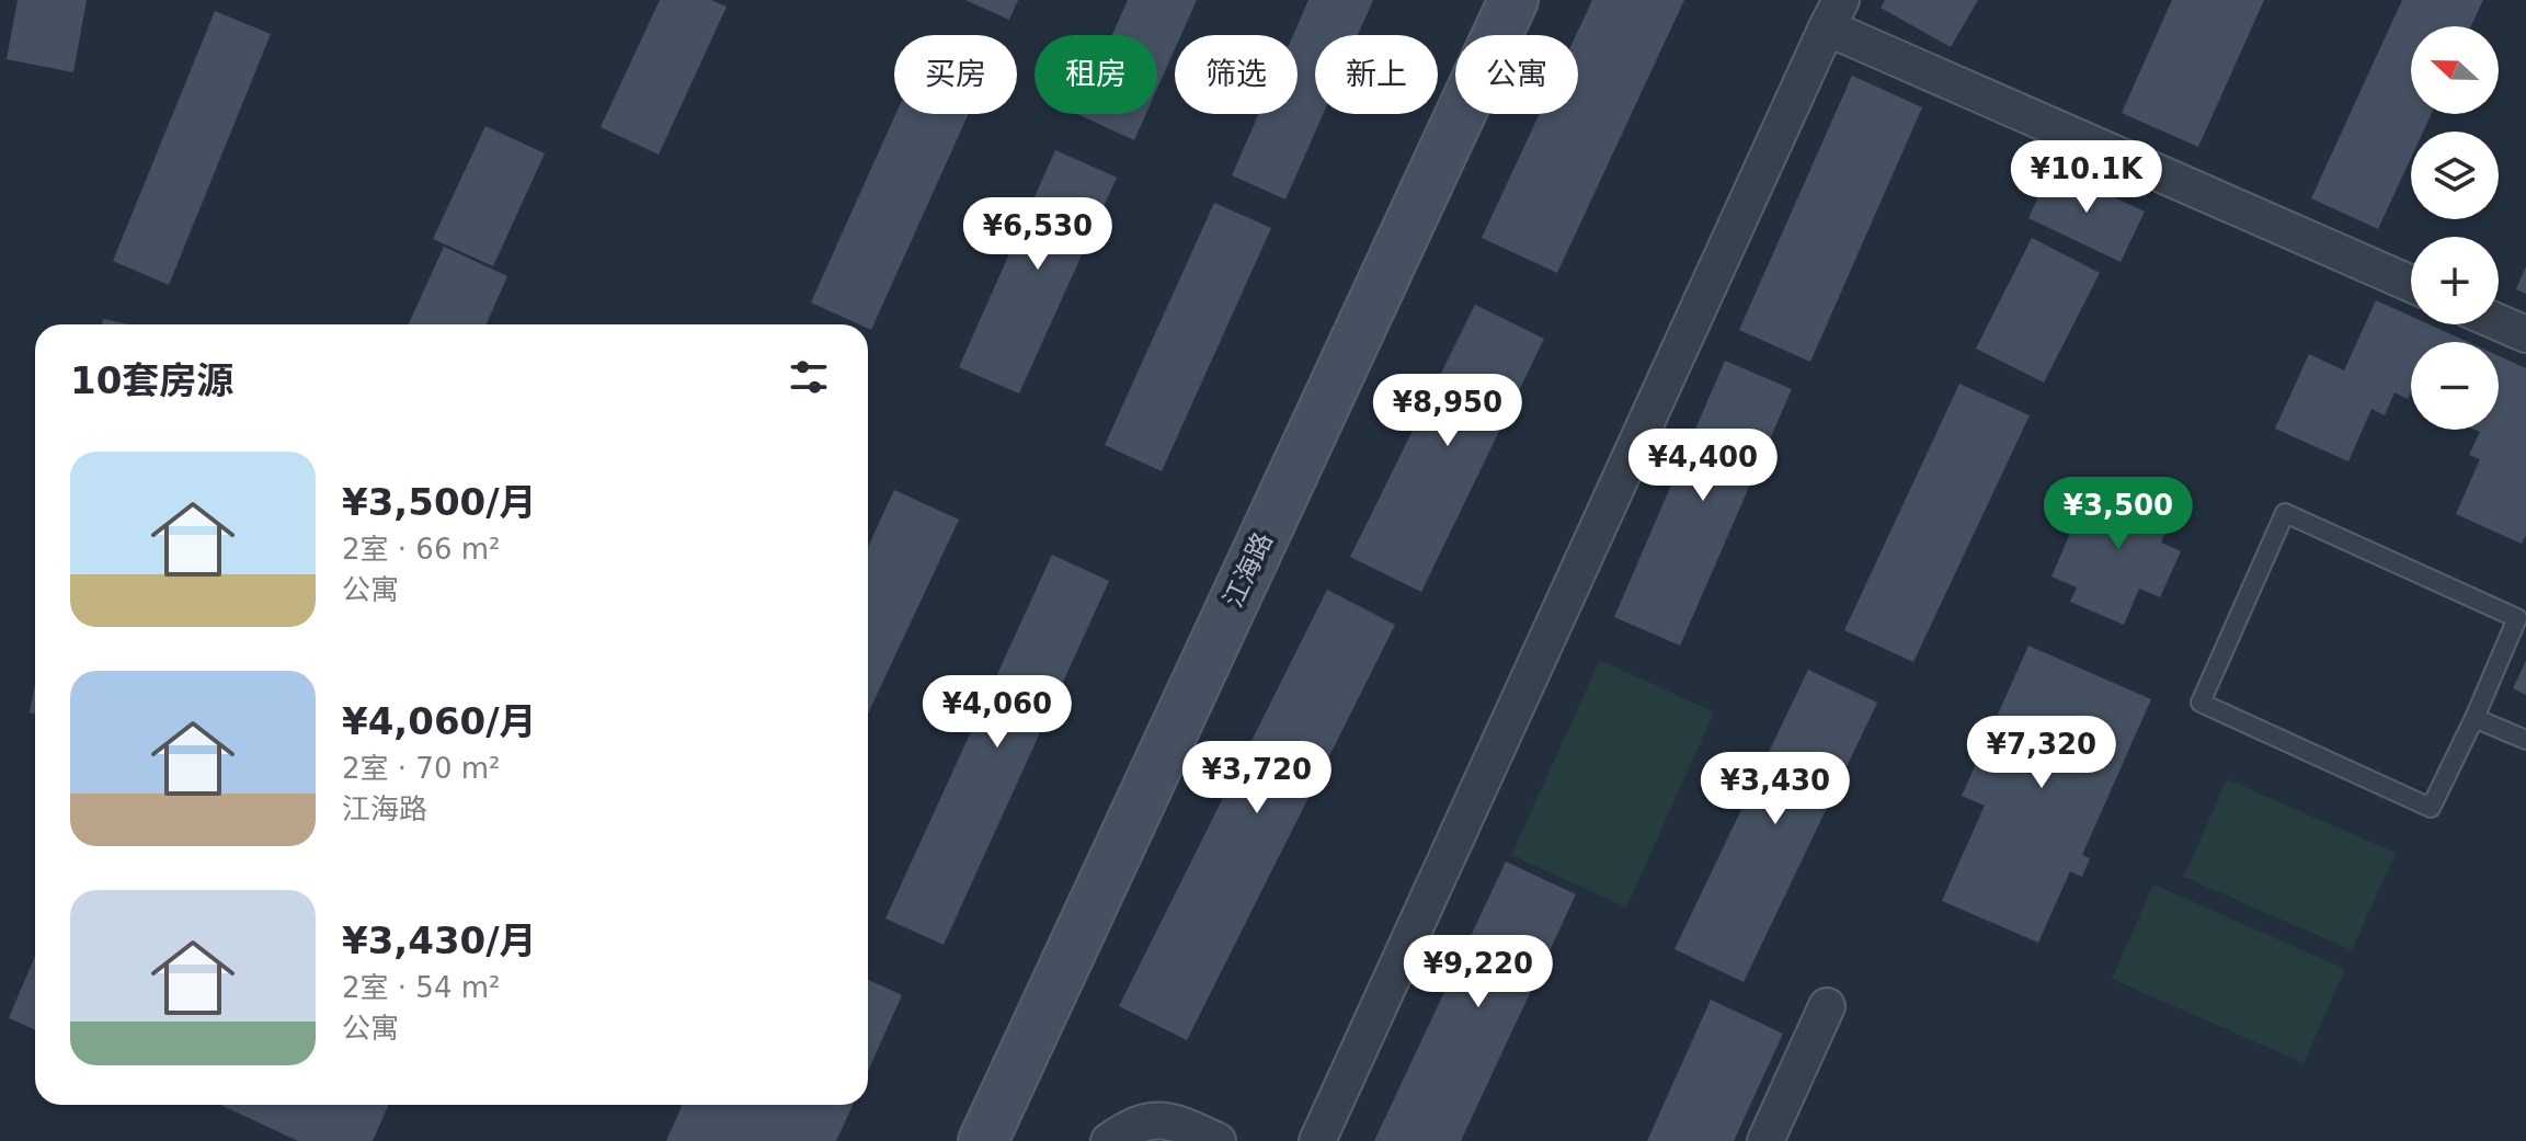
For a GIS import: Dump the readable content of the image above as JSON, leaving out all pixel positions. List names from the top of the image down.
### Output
{
  "streets": {
    "street": ["江海路"]
  },
  "north": "left",
  "page": {
    "map_buttons": ["+", "−"],
    "chip": [
      "买房",
      "租房",
      "筛选",
      "新上",
      "公寓"
    ],
    "price": [
      "¥10.1K",
      "¥6,530",
      "¥8,950",
      "¥4,400",
      "¥3,500",
      "¥4,060",
      "¥7,320",
      "¥3,720",
      "¥3,430",
      "¥9,220"
    ],
    "heading": "10套房源",
    "list": [
      {
        "name": "¥3,500/月",
        "note": "2室 · 66 m² · 公寓"
      },
      {
        "name": "¥4,060/月",
        "note": "2室 · 70 m² · 江海路"
      },
      {
        "name": "¥3,430/月",
        "note": "2室 · 54 m² · 公寓"
      }
    ]
  }
}
